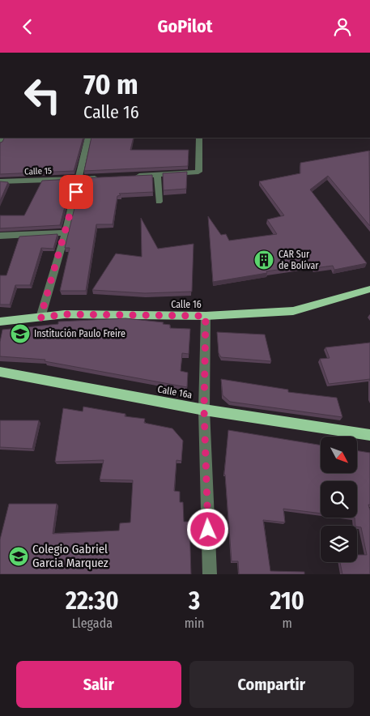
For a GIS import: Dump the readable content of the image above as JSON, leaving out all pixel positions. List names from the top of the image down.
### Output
{
  "streets": {
    "main road": ["Calle 16", "Calle 16a"],
    "street": ["Calle 15"]
  },
  "places": {
    "building": ["CAR Sur de Bolívar"],
    "school or university": ["Institución Paulo Freire", "Colegio Gabriel Garcia Marquez"]
  },
  "north": "bottom right",
  "page": {
    "header": "GoPilot",
    "turn": ["70 m", "Calle 16"],
    "eta": [
      "22:30",
      "Llegada",
      "3",
      "min",
      "210",
      "m"
    ],
    "buttons": ["Salir", "Compartir"]
  }
}
